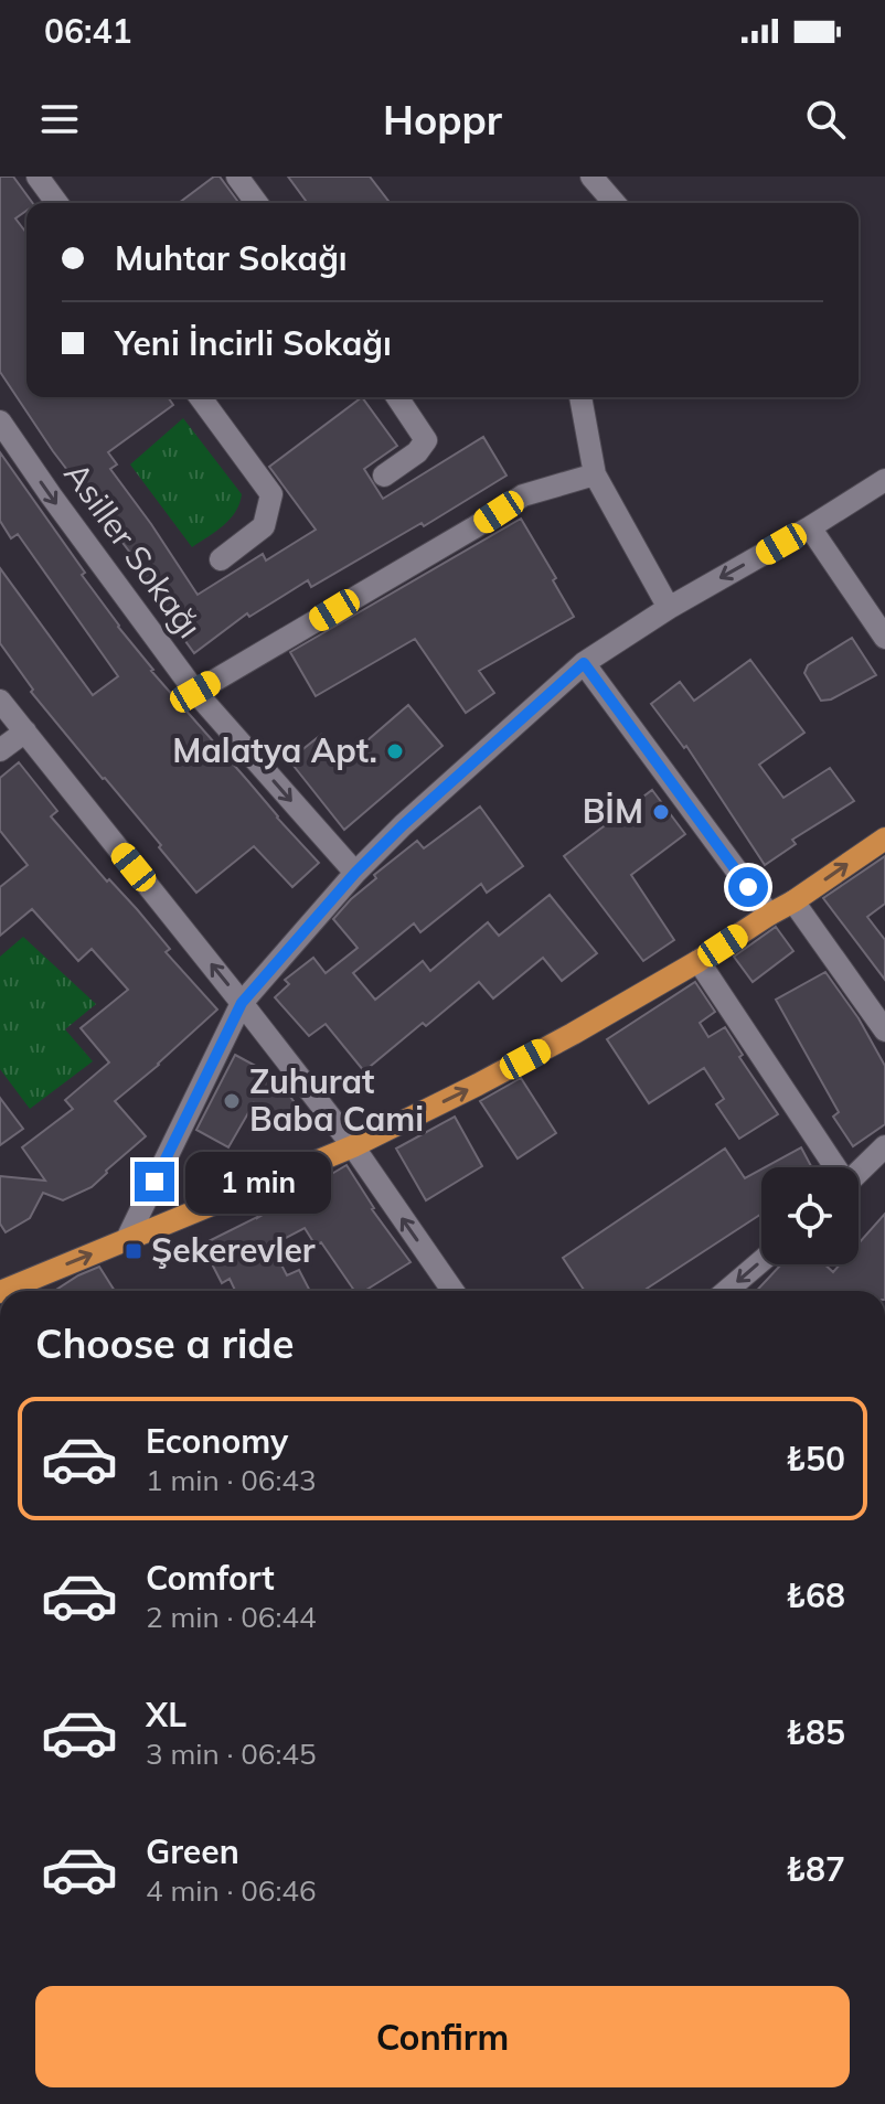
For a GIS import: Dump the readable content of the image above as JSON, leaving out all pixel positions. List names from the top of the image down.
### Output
{
  "streets": {
    "street": ["Asiller Sokağı"]
  },
  "places": {
    "other": ["Malatya Apt.", "BİM", "Zuhurat Baba Cami"],
    "transit": ["Şekerevler"]
  },
  "page": {
    "status": "06:41",
    "header": "Hoppr",
    "banner": ["Muhtar Sokağı", "Yeni İncirli Sokağı"],
    "bubble": "1 min",
    "heading": "Choose a ride",
    "list": [
      {
        "name": "Economy",
        "note": "1 min · 06:43",
        "value": "₺50"
      },
      {
        "name": "Comfort",
        "note": "2 min · 06:44",
        "value": "₺68"
      },
      {
        "name": "XL",
        "note": "3 min · 06:45",
        "value": "₺85"
      },
      {
        "name": "Green",
        "note": "4 min · 06:46",
        "value": "₺87"
      }
    ],
    "buttons": "Confirm"
  }
}
